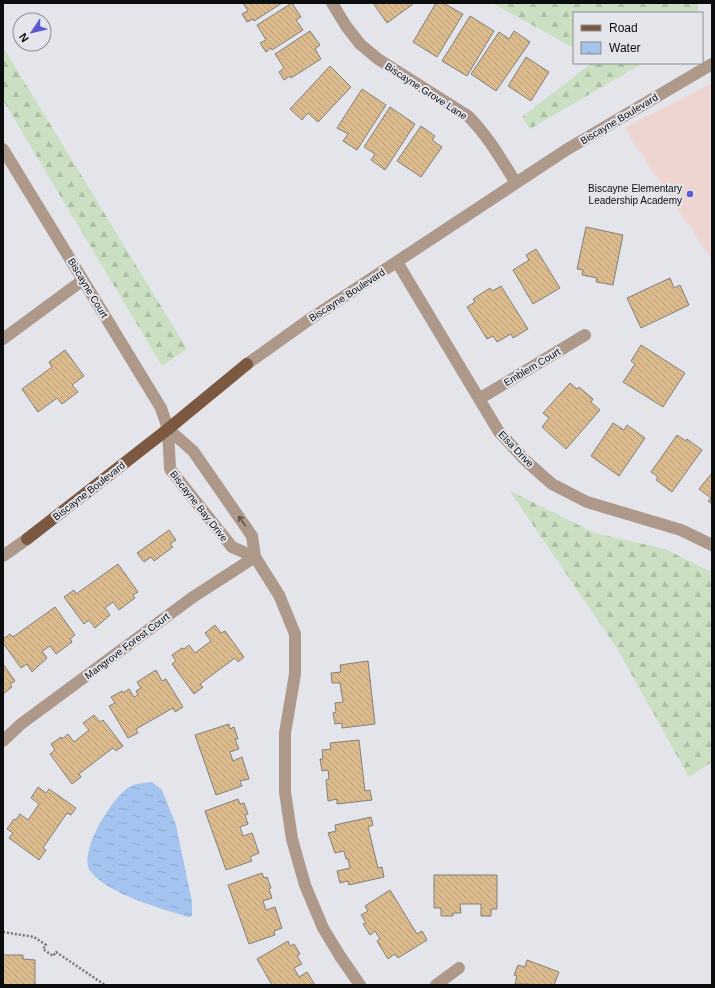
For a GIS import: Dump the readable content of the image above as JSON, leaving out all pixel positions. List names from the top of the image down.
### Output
{
  "streets": {
    "main road": ["Biscayne Boulevard"],
    "street": [
      "Biscayne Grove Lane",
      "Biscayne Court",
      "Emblem Court",
      "Elsa Drive",
      "Biscayne Bay Drive",
      "Mangrove Forest Court"
    ]
  },
  "crossings": [
    ["Biscayne Grove Lane", "Biscayne Boulevard"],
    ["Biscayne Boulevard", "Biscayne Court"],
    ["Biscayne Boulevard", "Elsa Drive"],
    ["Biscayne Boulevard", "Biscayne Bay Drive"],
    ["Biscayne Court", "Biscayne Bay Drive"],
    ["Emblem Court", "Elsa Drive"],
    ["Biscayne Bay Drive", "Mangrove Forest Court"]
  ],
  "places": ["Biscayne Elementary Leadership Academy"],
  "legend": ["Road", "Water"],
  "north": "bottom left"
}
